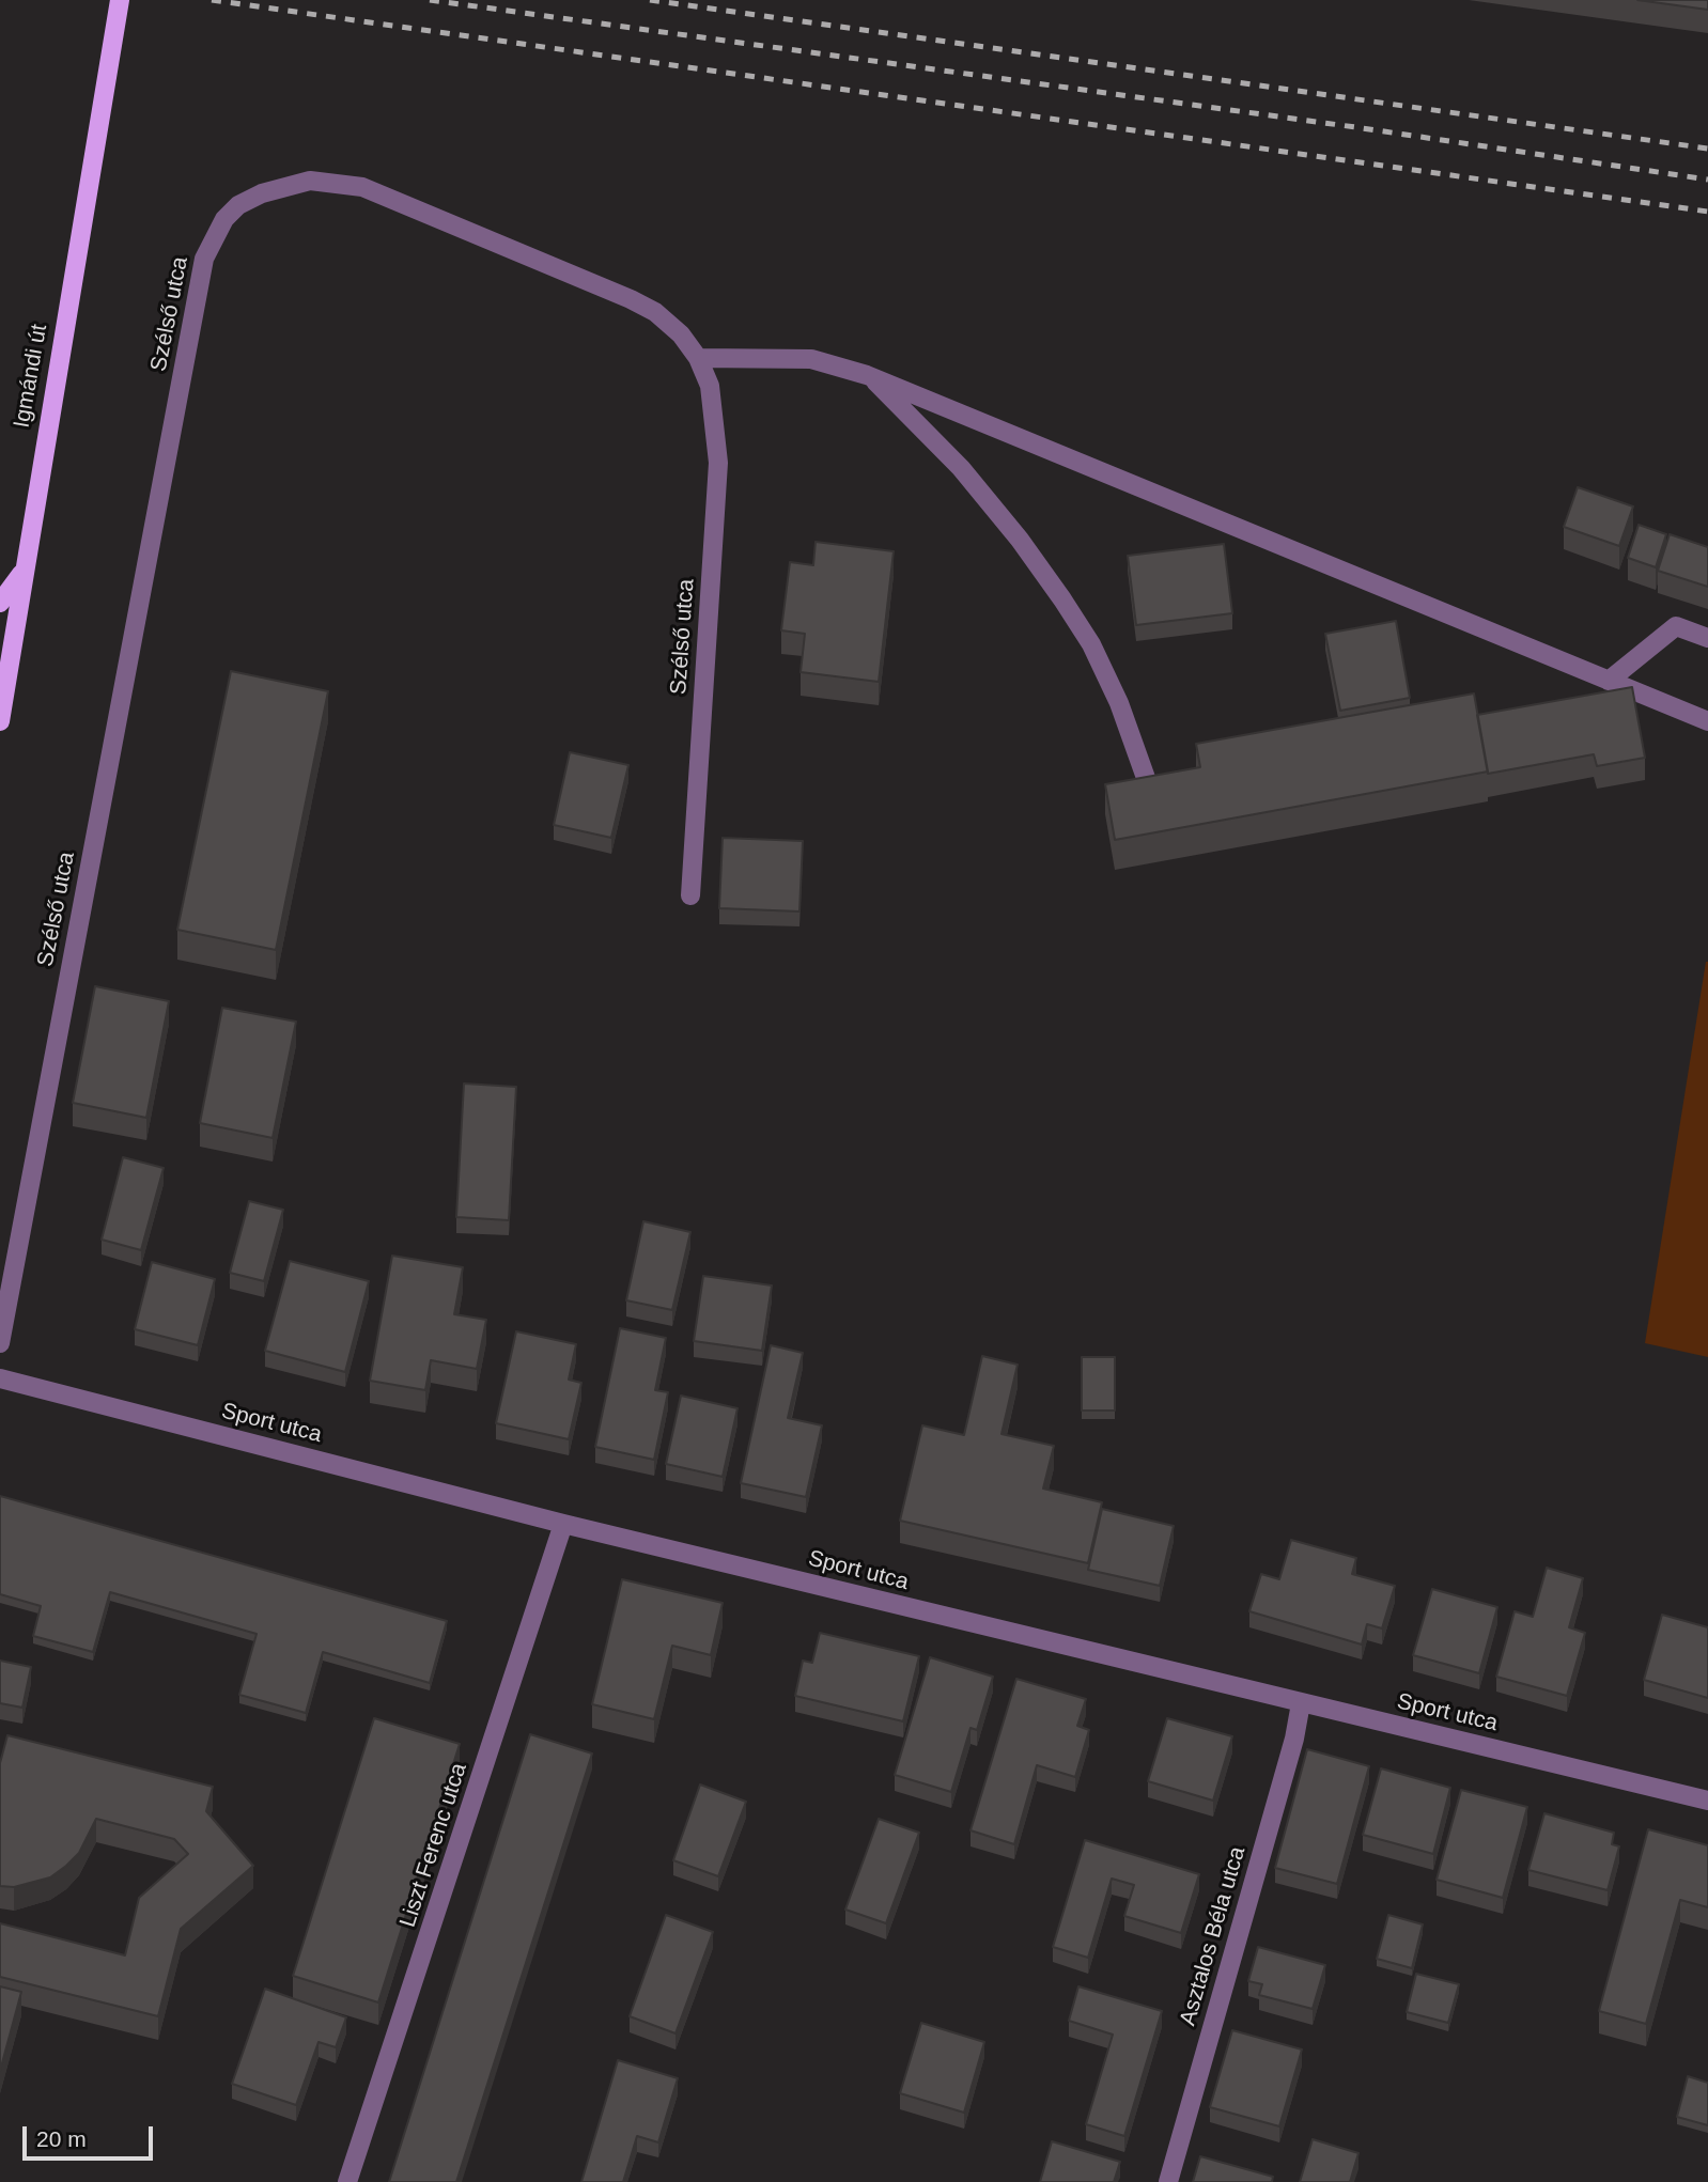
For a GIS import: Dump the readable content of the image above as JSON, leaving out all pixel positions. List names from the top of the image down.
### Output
{
  "streets": {
    "main road": ["Igmándi út"],
    "street": [
      "Szélső utca",
      "Sport utca",
      "Liszt Ferenc utca",
      "Asztalos Béla utca"
    ]
  },
  "crossings": [
    ["Sport utca", "Liszt Ferenc utca"],
    ["Sport utca", "Asztalos Béla utca"]
  ],
  "scale_bar": "20 m"
}
